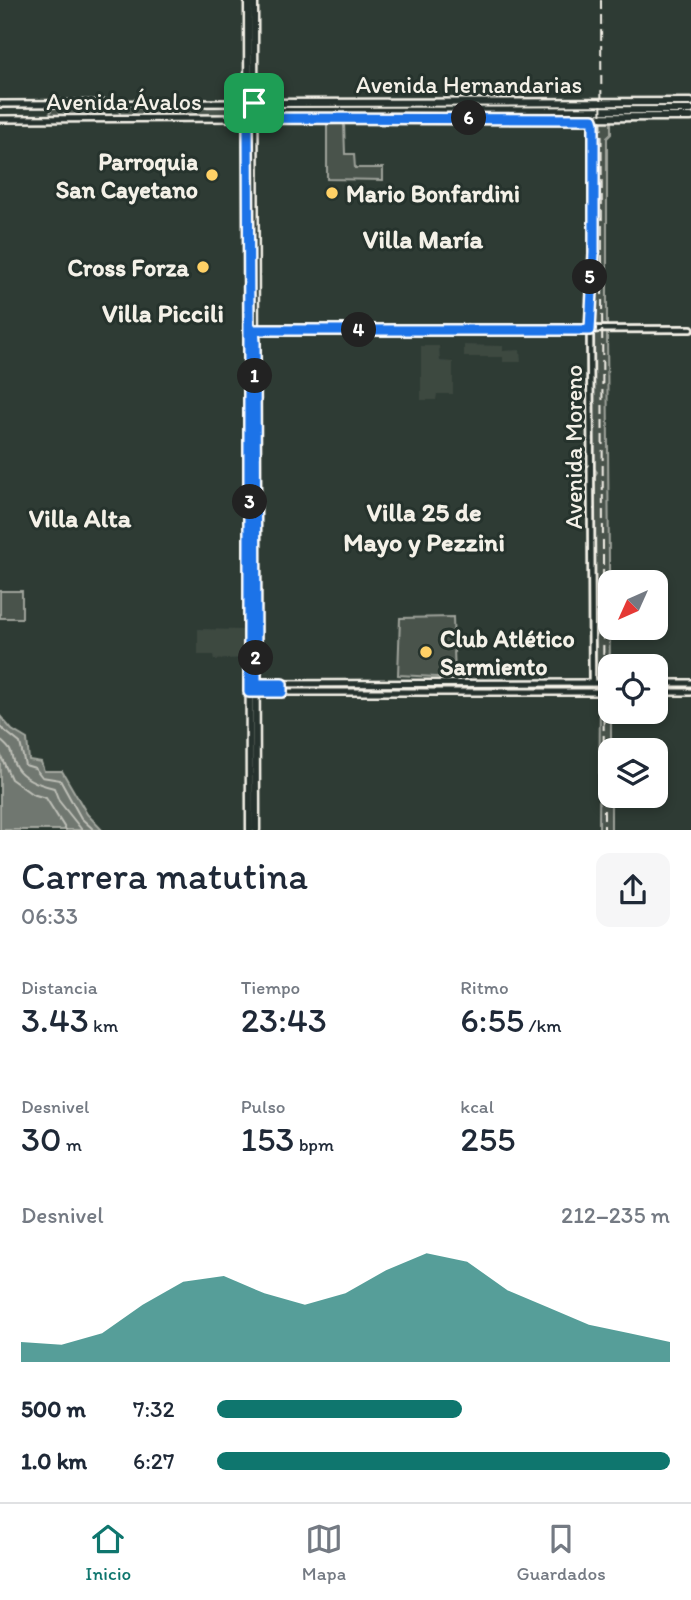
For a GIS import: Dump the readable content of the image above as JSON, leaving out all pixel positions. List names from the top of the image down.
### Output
{
  "streets": {
    "main road": ["Avenida Hernandarias", "Avenida Ávalos", "Avenida Moreno"]
  },
  "crossings": [
    ["Avenida Hernandarias", "Avenida Ávalos"],
    ["Avenida Hernandarias", "Avenida Moreno"]
  ],
  "districts": [
    "Villa María",
    "Villa Piccili",
    "Villa 25 de Mayo y Pezzini",
    "Villa Alta"
  ],
  "places": [
    "Parroquia San Cayetano",
    "Mario Bonfardini",
    "Cross Forza",
    "Club Atlético Sarmiento"
  ],
  "north": "bottom left",
  "page": {
    "pins": [
      "6",
      "5",
      "4",
      "1",
      "3",
      "2"
    ],
    "heading": ["Carrera matutina", "06:33"],
    "stats": [
      ["Distancia", "3.43 km"],
      ["Tiempo", "23:43"],
      ["Ritmo", "6:55 /km"],
      ["Desnivel", "30 m"],
      ["Pulso", "153 bpm"],
      ["kcal", "255"]
    ],
    "chart": ["Desnivel", "212–235 m"],
    "list": [
      {
        "name": "500 m",
        "note": "7:32"
      },
      {
        "name": "1.0 km",
        "note": "6:27"
      }
    ],
    "tabs": ["Inicio", "Mapa", "Guardados"]
  }
}
